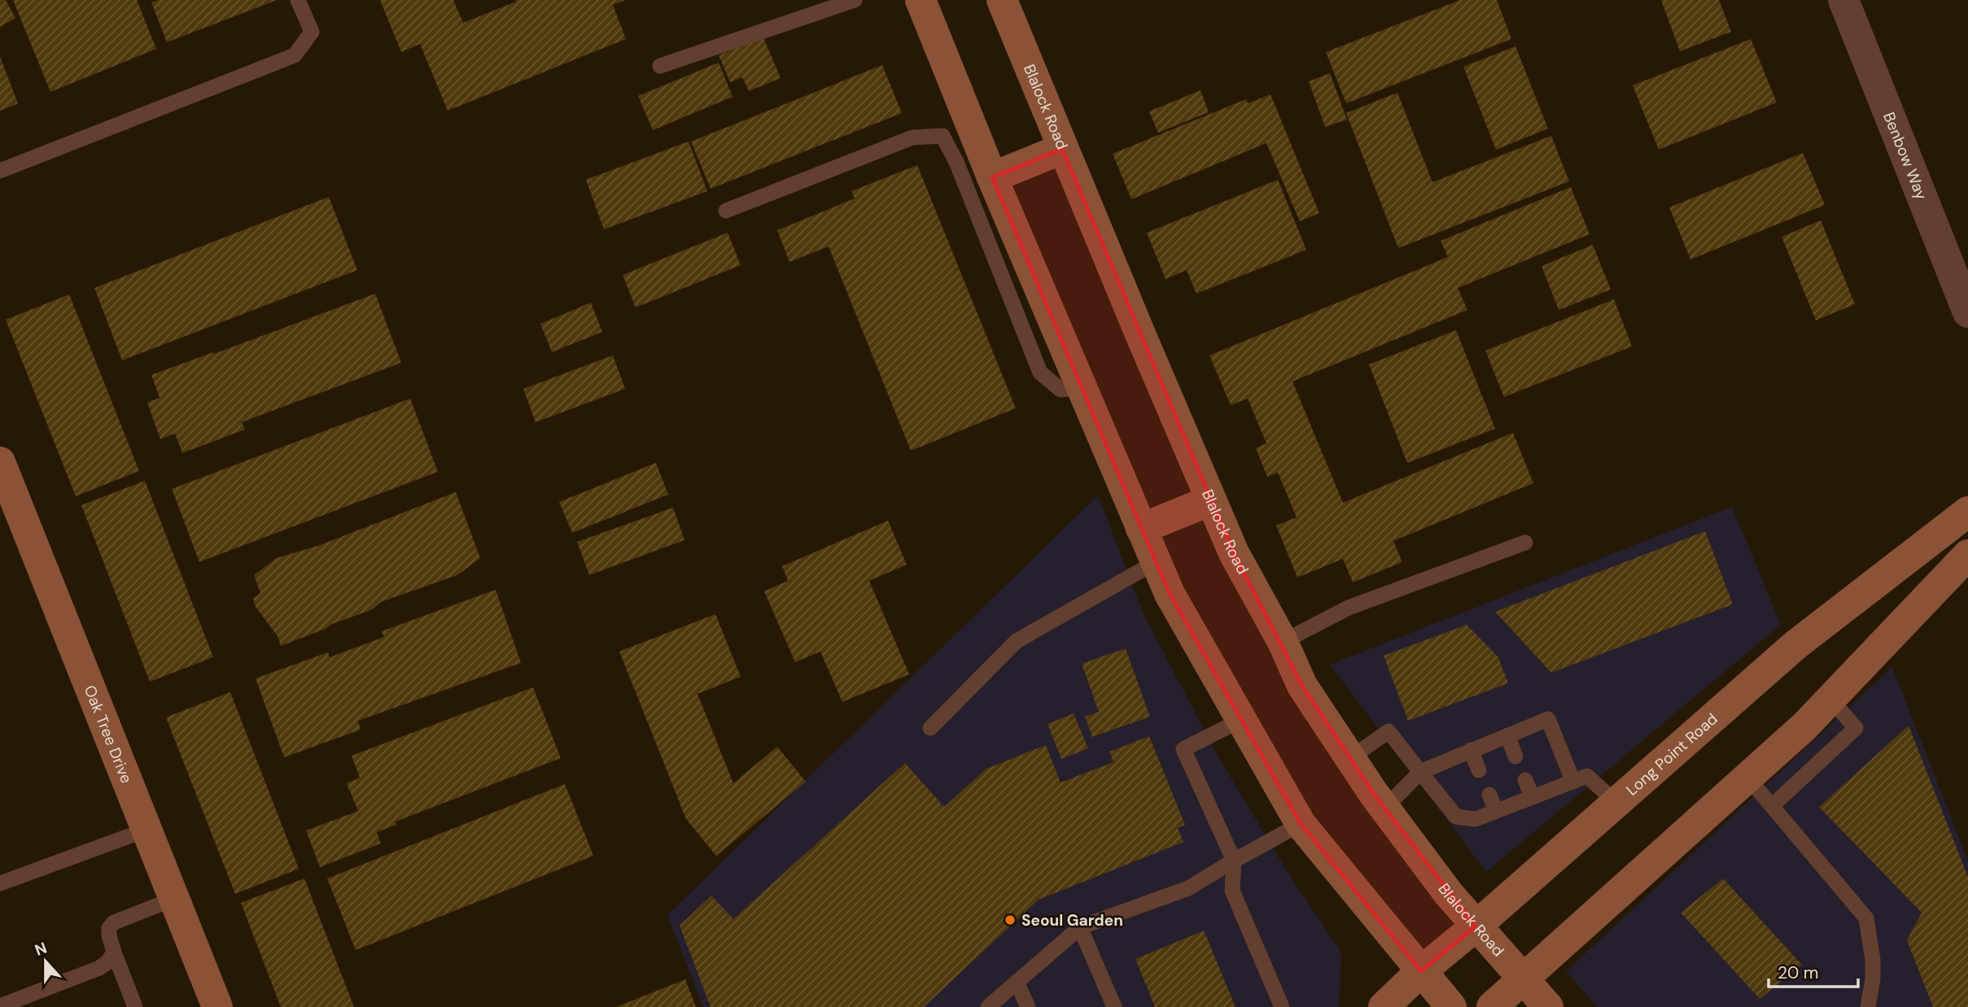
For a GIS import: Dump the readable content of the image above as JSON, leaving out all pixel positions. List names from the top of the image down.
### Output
{
  "streets": {
    "main road": ["Blalock Road", "Oak Tree Drive", "Long Point Road"],
    "street": ["Benbow Way"]
  },
  "crossings": [
    ["Blalock Road", "Long Point Road"]
  ],
  "places": ["Seoul Garden"],
  "scale_bar": "20 m",
  "north": "top"
}
